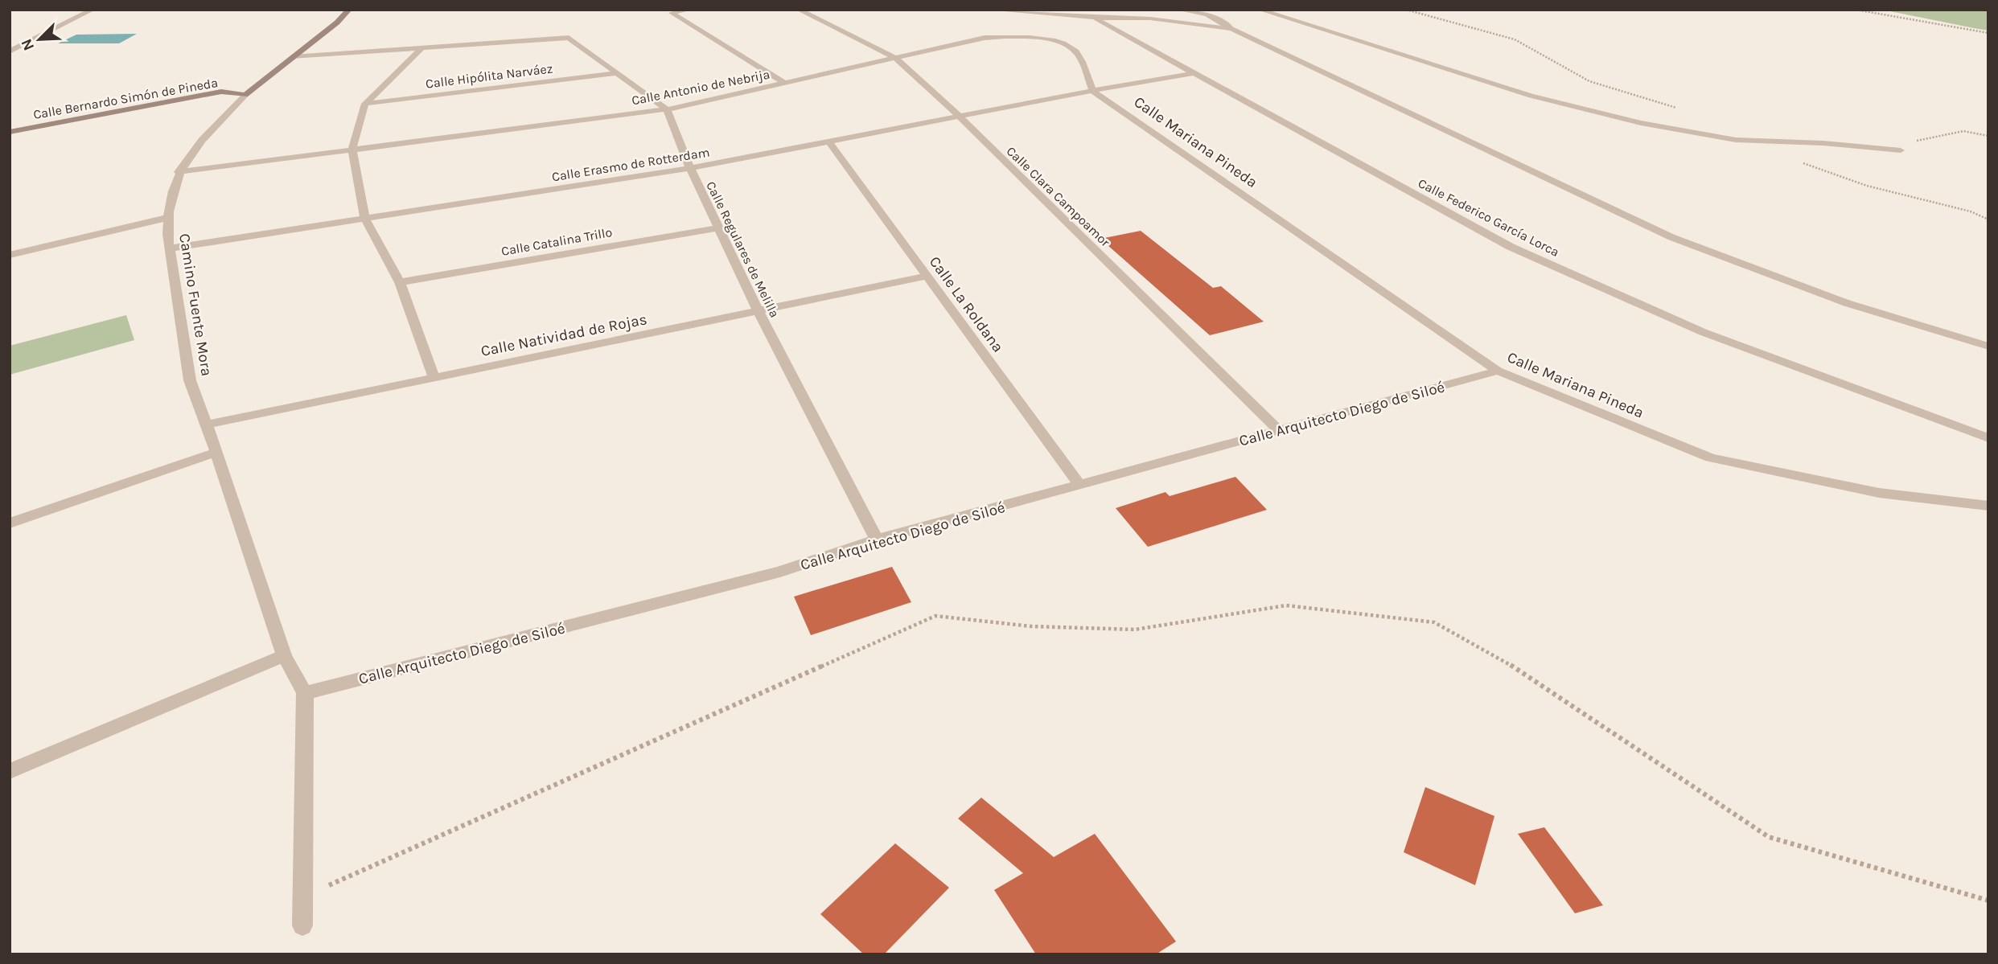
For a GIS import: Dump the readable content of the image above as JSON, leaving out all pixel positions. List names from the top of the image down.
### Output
{
  "streets": {
    "street": [
      "Calle Hipólita Narváez",
      "Calle Antonio de Nebrija",
      "Calle Bernardo Simón de Pineda",
      "Calle Mariana Pineda",
      "Calle Erasmo de Rotterdam",
      "Calle Clara Campoamor",
      "Calle Federico García Lorca",
      "Calle Catalina Trillo",
      "Calle Regulares de Melilla",
      "Calle La Roldana",
      "Camino Fuente Mora",
      "Calle Natividad de Rojas",
      "Calle Arquitecto Diego de Siloé"
    ]
  },
  "crossings": [
    ["Calle Antonio de Nebrija", "Calle Mariana Pineda"],
    ["Calle Antonio de Nebrija", "Calle Erasmo de Rotterdam"],
    ["Calle Antonio de Nebrija", "Calle Clara Campoamor"],
    ["Calle Antonio de Nebrija", "Calle Regulares de Melilla"],
    ["Calle Antonio de Nebrija", "Camino Fuente Mora"],
    ["Calle Bernardo Simón de Pineda", "Camino Fuente Mora"],
    ["Calle Mariana Pineda", "Calle Erasmo de Rotterdam"],
    ["Calle Mariana Pineda", "Calle Arquitecto Diego de Siloé"],
    ["Calle Erasmo de Rotterdam", "Calle Clara Campoamor"],
    ["Calle Erasmo de Rotterdam", "Calle Regulares de Melilla"],
    ["Calle Erasmo de Rotterdam", "Calle La Roldana"],
    ["Calle Erasmo de Rotterdam", "Camino Fuente Mora"],
    ["Calle Clara Campoamor", "Calle Arquitecto Diego de Siloé"],
    ["Calle Catalina Trillo", "Calle Regulares de Melilla"],
    ["Calle Regulares de Melilla", "Calle Natividad de Rojas"],
    ["Calle Regulares de Melilla", "Calle Arquitecto Diego de Siloé"],
    ["Calle La Roldana", "Calle Natividad de Rojas"],
    ["Calle La Roldana", "Calle Arquitecto Diego de Siloé"],
    ["Camino Fuente Mora", "Calle Natividad de Rojas"],
    ["Camino Fuente Mora", "Calle Arquitecto Diego de Siloé"]
  ],
  "north": "bottom left"
}
